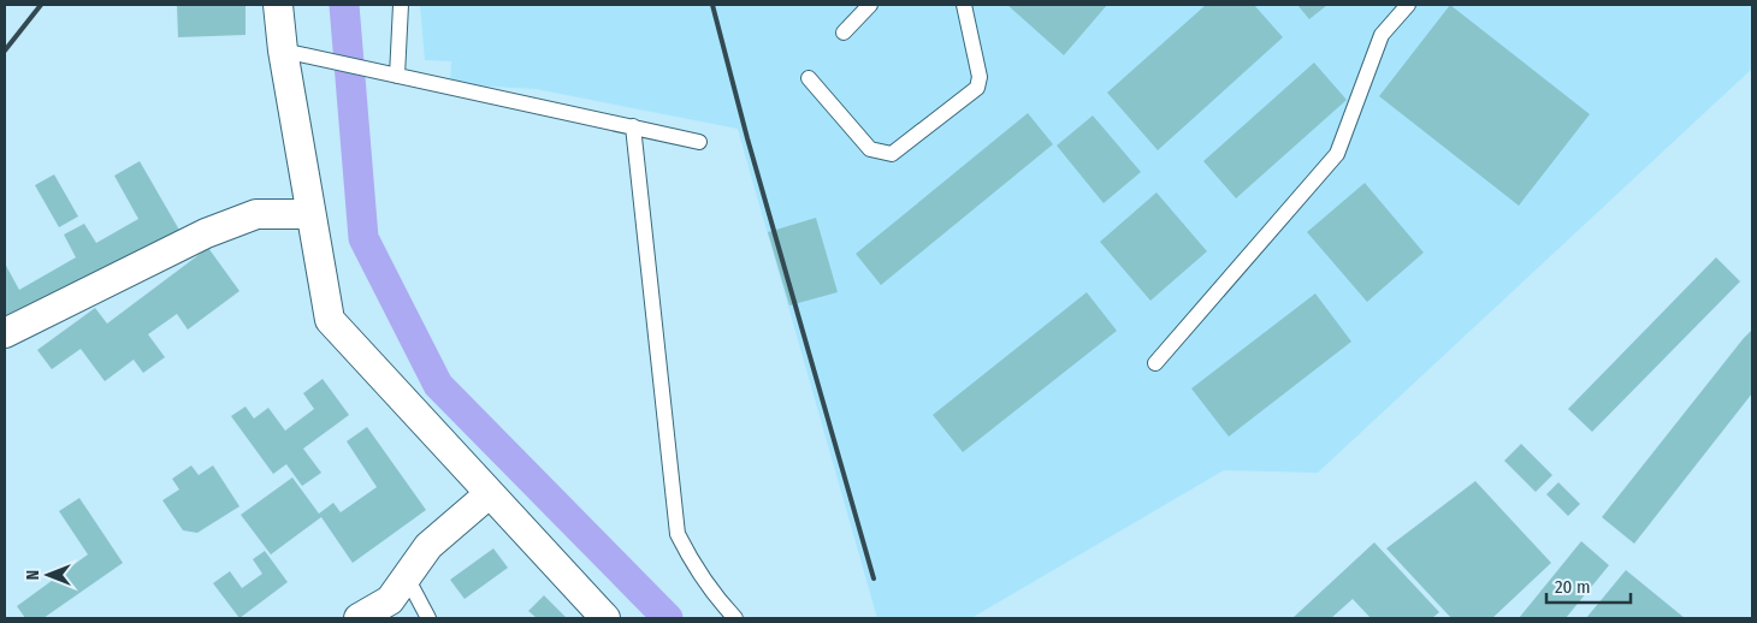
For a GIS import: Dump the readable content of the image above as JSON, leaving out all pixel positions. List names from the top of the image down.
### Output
{
  "scale_bar": "20 m",
  "north": "left"
}
